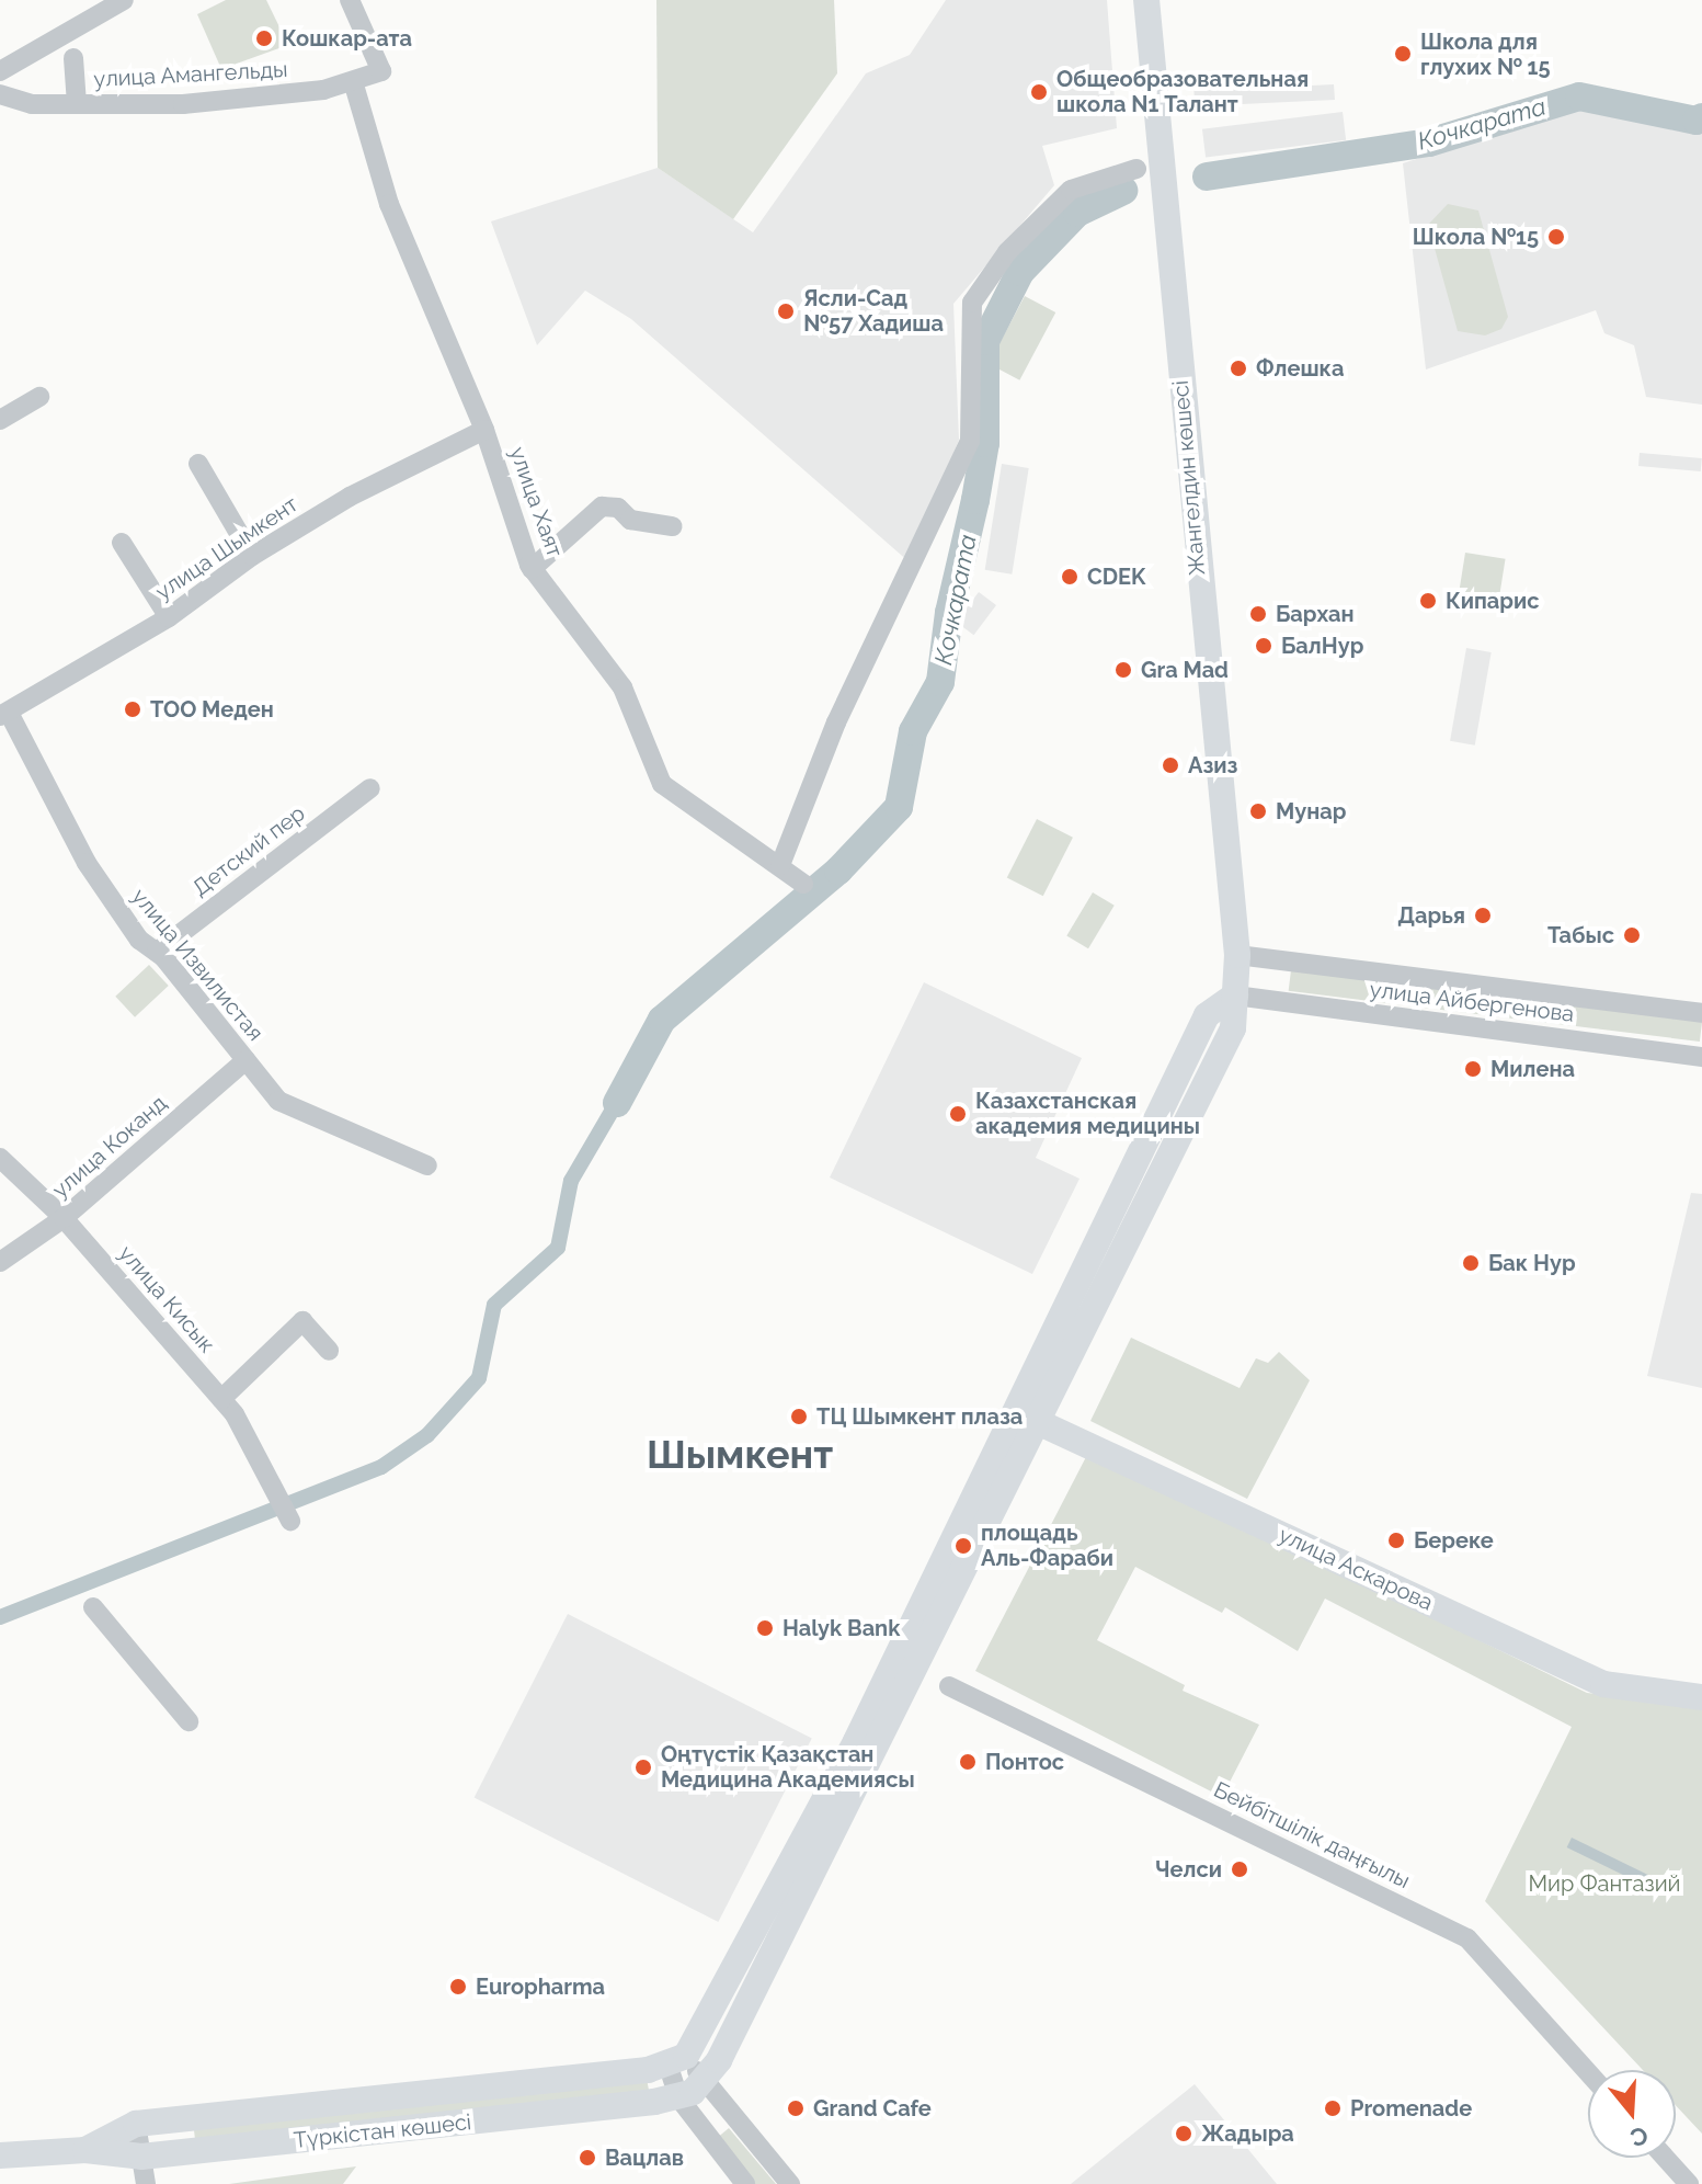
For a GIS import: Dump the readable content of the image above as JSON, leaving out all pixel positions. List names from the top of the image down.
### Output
{
  "streets": {
    "main road": ["Жангелдин көшесі", "улица Аскарова", "Түркістан көшесі"],
    "street": [
      "улица Амангельды",
      "улица Хаят",
      "улица Шымкент",
      "Детский пер",
      "улица Извилистая",
      "улица Айбергенова",
      "улица Коканд",
      "улица Кисык",
      "Бейбітшілік даңғылы"
    ]
  },
  "crossings": [
    ["улица Амангельды", "улица Хаят"],
    ["Жангелдин көшесі", "улица Айбергенова"],
    ["улица Хаят", "улица Шымкент"],
    ["улица Шымкент", "улица Извилистая"],
    ["Детский пер", "улица Извилистая"],
    ["улица Извилистая", "улица Коканд"],
    ["улица Коканд", "улица Кисык"]
  ],
  "districts": ["Шымкент"],
  "water": ["Кочкарата"],
  "parks": ["Мир Фантазий"],
  "places": [
    "Кошкар-ата",
    "Школа для глухих № 15",
    "Общеобразовательная школа N1 Талант",
    "Школа №15",
    "Ясли-Сад №57 Хадиша",
    "Флешка",
    "CDEK",
    "Кипарис",
    "Бархан",
    "БалНур",
    "Gra Mad",
    "ТОО Меден",
    "Азиз",
    "Мунар",
    "Дарья",
    "Табыс",
    "Милена",
    "Казахстанская академия медицины",
    "Бак Нур",
    "ТЦ Шымкент плаза",
    "Береке",
    "площадь Аль-Фараби",
    "Halyk Bank",
    "Понтос",
    "Оңтүстік Қазақстан Медицина Академиясы",
    "Челси",
    "Europharma",
    "Grand Cafe",
    "Promenade",
    "Жадыра",
    "Вацлав"
  ],
  "north": "bottom"
}
